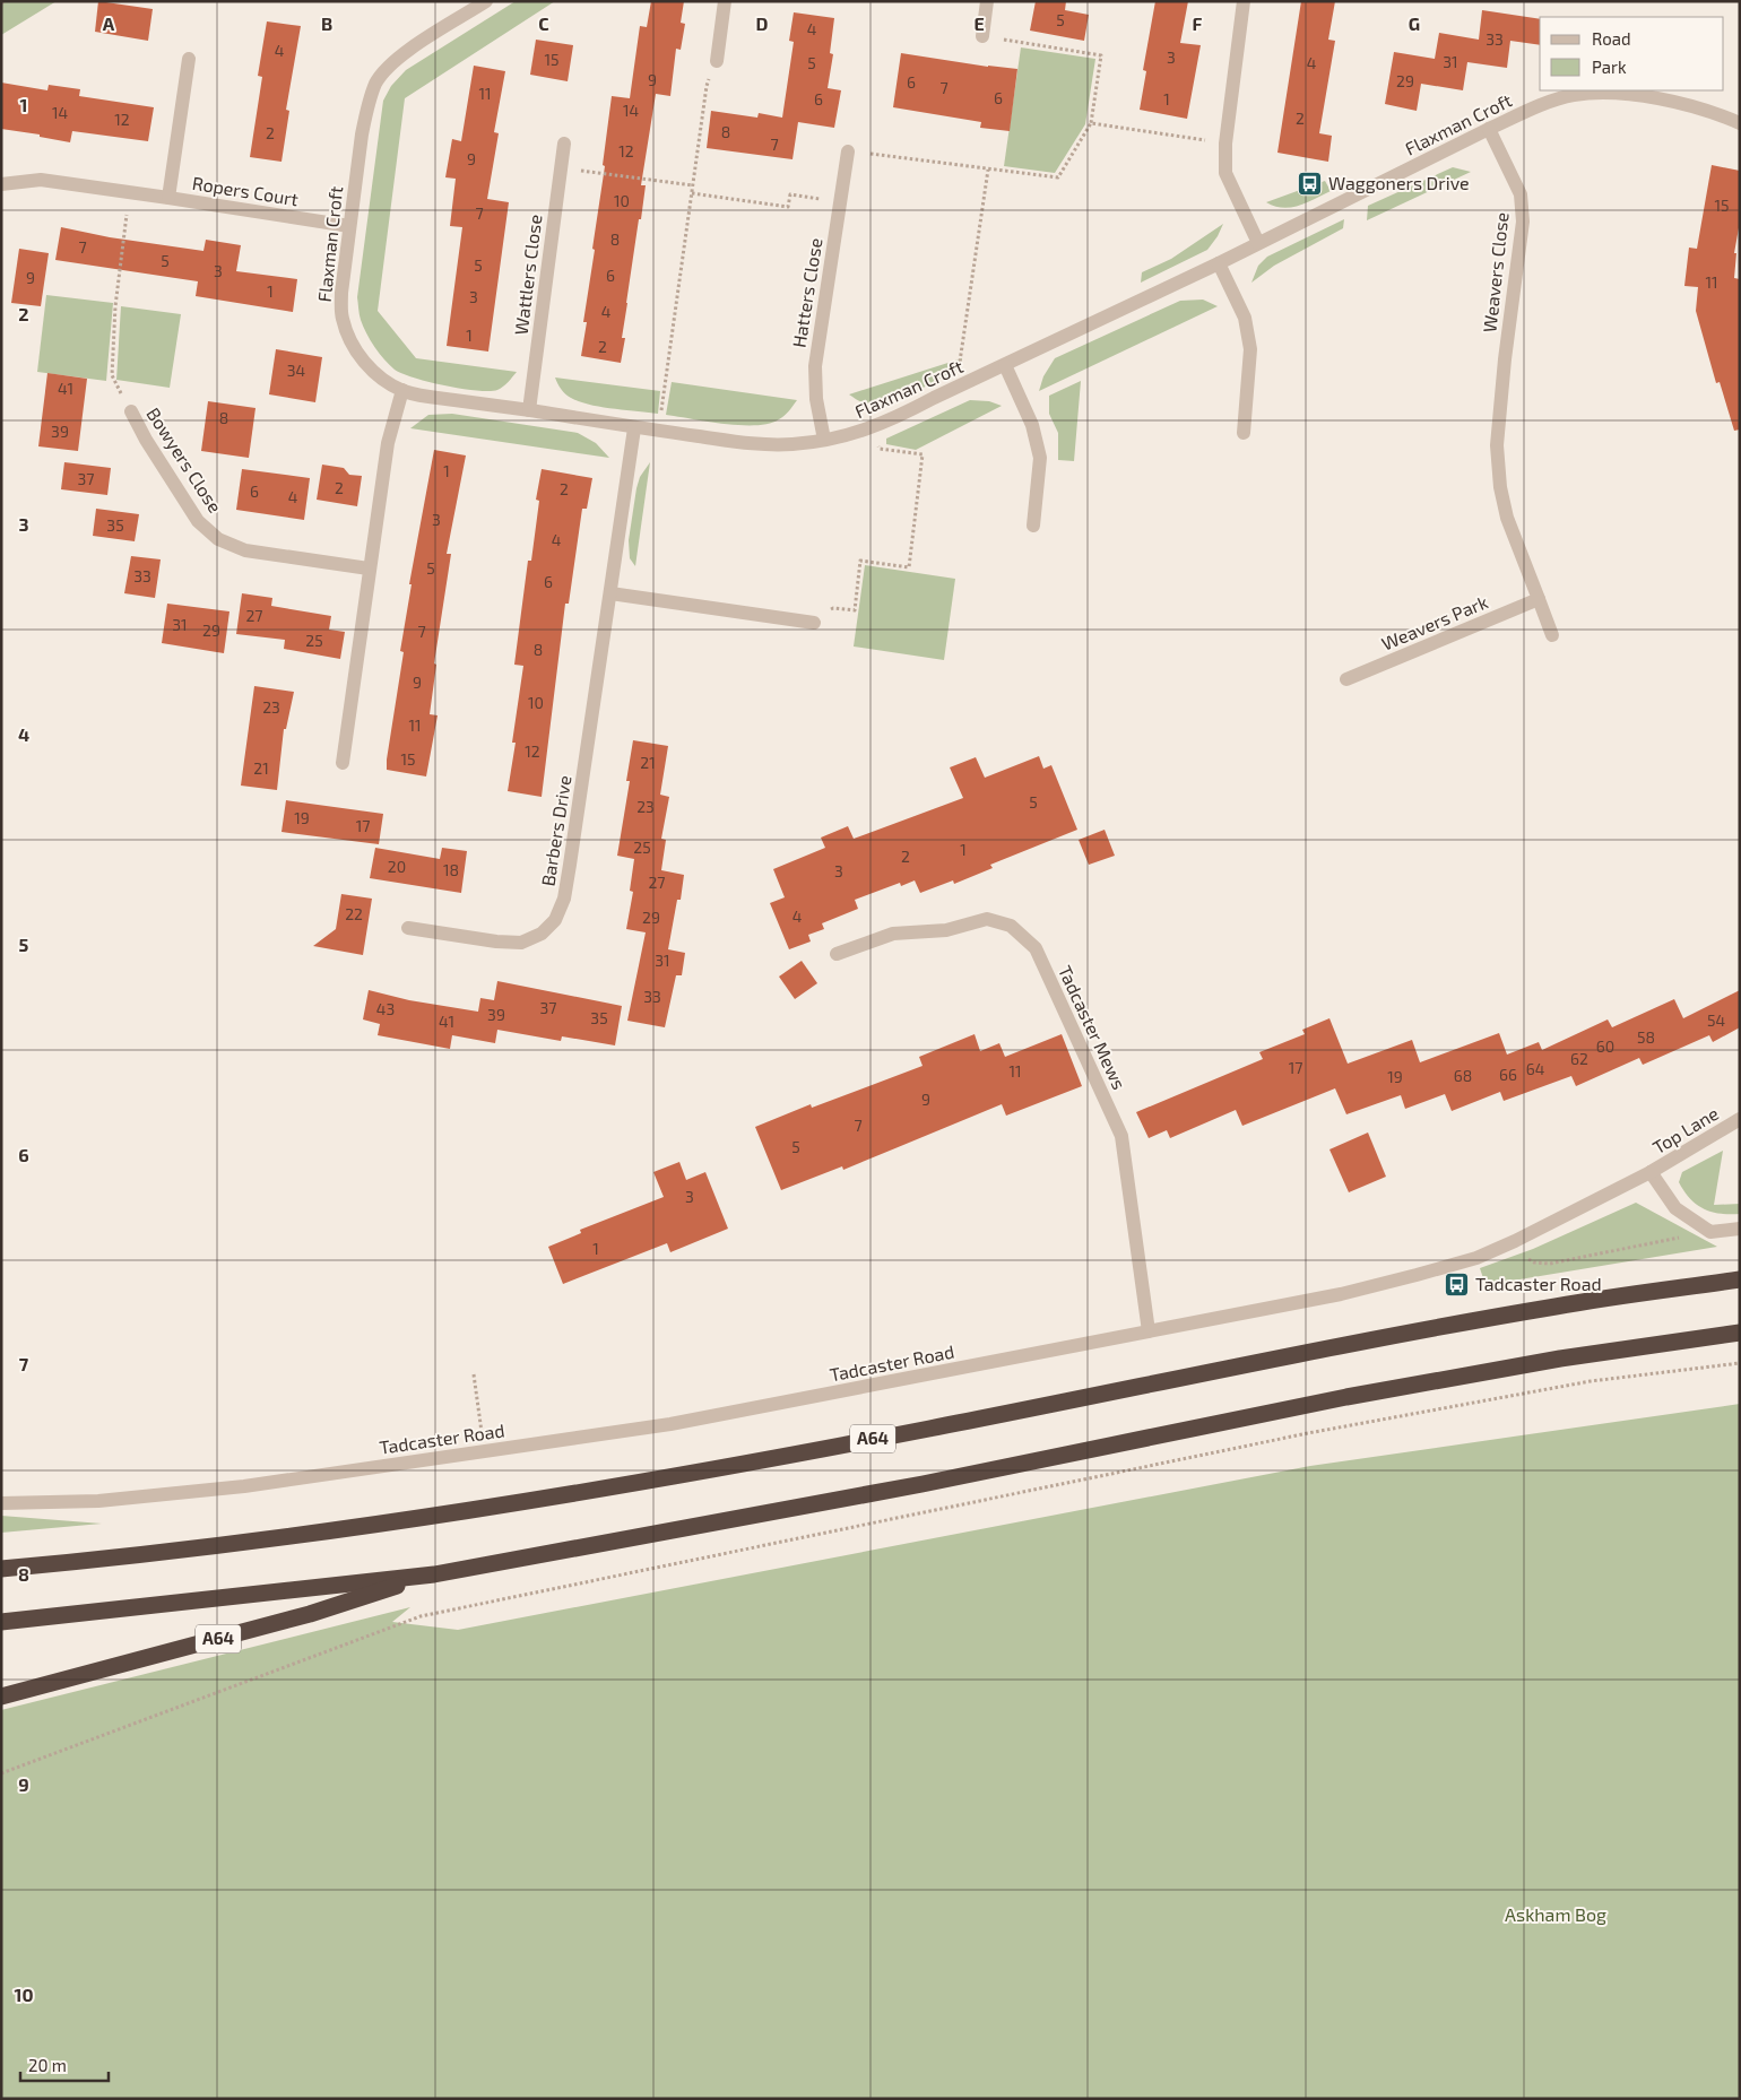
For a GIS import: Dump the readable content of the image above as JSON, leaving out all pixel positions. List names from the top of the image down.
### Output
{
  "streets": {
    "highway": ["A64"],
    "street": [
      "Flaxman Croft",
      "Ropers Court",
      "Weavers Close",
      "Wattlers Close",
      "Hatters Close",
      "Bowyers Close",
      "Weavers Park",
      "Barbers Drive",
      "Tadcaster Mews",
      "Top Lane",
      "Tadcaster Road"
    ]
  },
  "crossings": [
    ["Flaxman Croft", "Ropers Court"],
    ["Flaxman Croft", "Weavers Close"],
    ["Flaxman Croft", "Wattlers Close"],
    ["Flaxman Croft", "Hatters Close"],
    ["Flaxman Croft", "Barbers Drive"],
    ["Weavers Close", "Weavers Park"],
    ["Tadcaster Mews", "Tadcaster Road"],
    ["Top Lane", "Tadcaster Road"]
  ],
  "parks": ["Askham Bog"],
  "places": {
    "bus stop": ["Waggoners Drive", "Tadcaster Road"]
  },
  "house_numbers": [
    "5",
    "4",
    "33",
    "4",
    "3",
    "15",
    "31",
    "5",
    "4",
    "9",
    "29",
    "6",
    "7",
    "11",
    "6",
    "6",
    "1",
    "14",
    "14",
    "2",
    "12",
    "8",
    "2",
    "7",
    "12",
    "9",
    "10",
    "15",
    "7",
    "8",
    "7",
    "5",
    "5",
    "3",
    "6",
    "9",
    "11",
    "1",
    "3",
    "4",
    "1",
    "2",
    "34",
    "41",
    "8",
    "39",
    "1",
    "37",
    "2",
    "2",
    "6",
    "4",
    "3",
    "35",
    "4",
    "5",
    "33",
    "6",
    "27",
    "31",
    "29",
    "7",
    "25",
    "8",
    "9",
    "10",
    "23",
    "11",
    "12",
    "15",
    "21",
    "21",
    "5",
    "23",
    "19",
    "17",
    "25",
    "1",
    "2",
    "20",
    "18",
    "3",
    "27",
    "22",
    "4",
    "29",
    "31",
    "33",
    "37",
    "43",
    "39",
    "35",
    "54",
    "41",
    "58",
    "60",
    "62",
    "17",
    "64",
    "11",
    "66",
    "68",
    "19",
    "9",
    "7",
    "5",
    "3",
    "1"
  ],
  "legend": ["Road", "Park"],
  "scale_bar": "20 m",
  "grid": {
    "columns": [
      "A",
      "B",
      "C",
      "D",
      "E",
      "F",
      "G"
    ],
    "rows": [
      "1",
      "2",
      "3",
      "4",
      "5",
      "6",
      "7",
      "8",
      "9",
      "10"
    ]
  }
}
